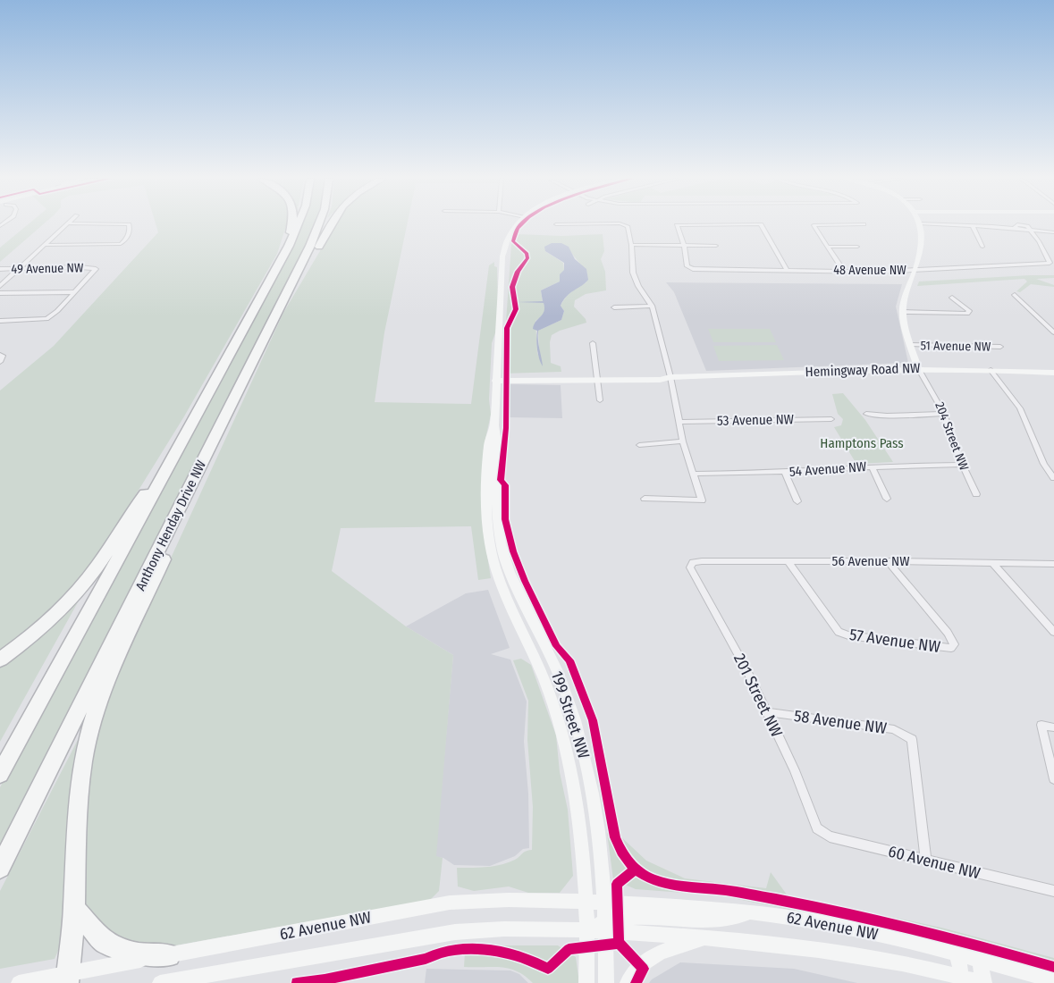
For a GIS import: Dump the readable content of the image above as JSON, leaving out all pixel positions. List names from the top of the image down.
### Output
{
  "streets": {
    "highway": ["Anthony Henday Drive NW"],
    "main road": [
      "Hemingway Road NW",
      "204 Street NW",
      "199 Street NW",
      "62 Avenue NW"
    ],
    "street": [
      "49 Avenue NW",
      "48 Avenue NW",
      "51 Avenue NW",
      "53 Avenue NW",
      "54 Avenue NW",
      "56 Avenue NW",
      "57 Avenue NW",
      "201 Street NW",
      "58 Avenue NW",
      "60 Avenue NW"
    ]
  },
  "crossings": [
    ["48 Avenue NW", "204 Street NW"],
    ["51 Avenue NW", "204 Street NW"],
    ["Hemingway Road NW", "204 Street NW"],
    ["Hemingway Road NW", "199 Street NW"],
    ["204 Street NW", "54 Avenue NW"],
    ["56 Avenue NW", "57 Avenue NW"],
    ["56 Avenue NW", "201 Street NW"],
    ["201 Street NW", "58 Avenue NW"],
    ["201 Street NW", "60 Avenue NW"],
    ["199 Street NW", "62 Avenue NW"],
    ["58 Avenue NW", "60 Avenue NW"]
  ],
  "parks": ["Hamptons Pass"]
}
